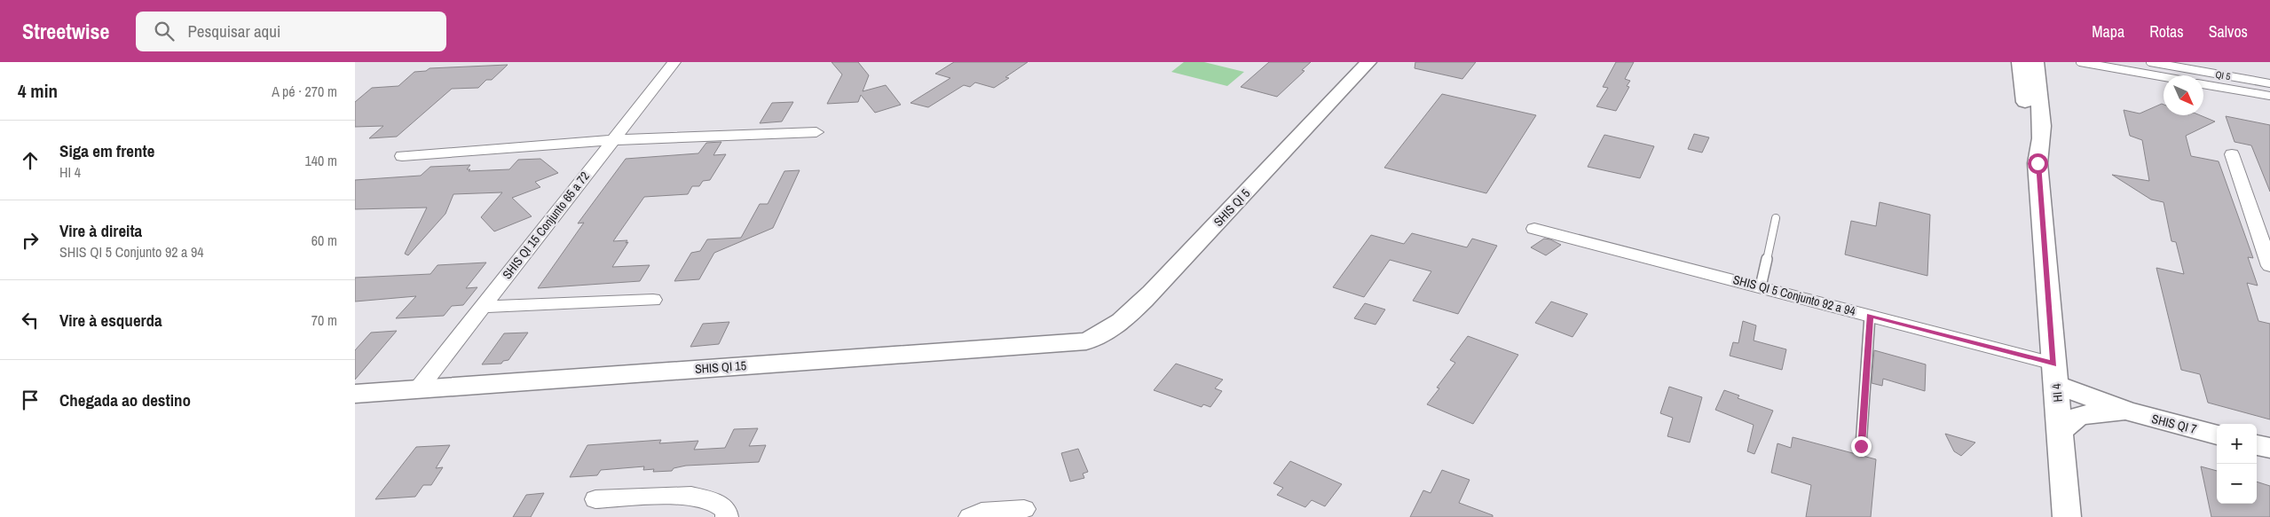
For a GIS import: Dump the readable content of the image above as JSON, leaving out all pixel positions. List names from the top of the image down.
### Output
{
  "streets": {
    "street": [
      "SHIS QI 5",
      "SHIS QI 15 Conjunto 65 a 72",
      "SHIS QI 5 Conjunto 92 a 94",
      "SHIS QI 15",
      "HI 4",
      "SHIS QI 7"
    ],
    "lane": ["QI 5"]
  },
  "crossings": [
    ["SHIS QI 5", "SHIS QI 15"],
    ["SHIS QI 15 Conjunto 65 a 72", "SHIS QI 15"],
    ["SHIS QI 5 Conjunto 92 a 94", "HI 4"],
    ["SHIS QI 5 Conjunto 92 a 94", "SHIS QI 7"],
    ["HI 4", "SHIS QI 7"]
  ],
  "north": "bottom right",
  "page": {
    "header": "Streetwise",
    "search": "Pesquisar aqui",
    "nav": ["Mapa", "Rotas", "Salvos"],
    "heading": ["4 min", "A pé · 270 m"],
    "list": [
      ["Siga em frente", "HI 4", "140 m"],
      ["Vire à direita", "SHIS QI 5 Conjunto 92 a 94", "60 m"],
      ["Vire à esquerda", "70 m"],
      "Chegada ao destino"
    ],
    "map_buttons": ["+", "−"]
  }
}
